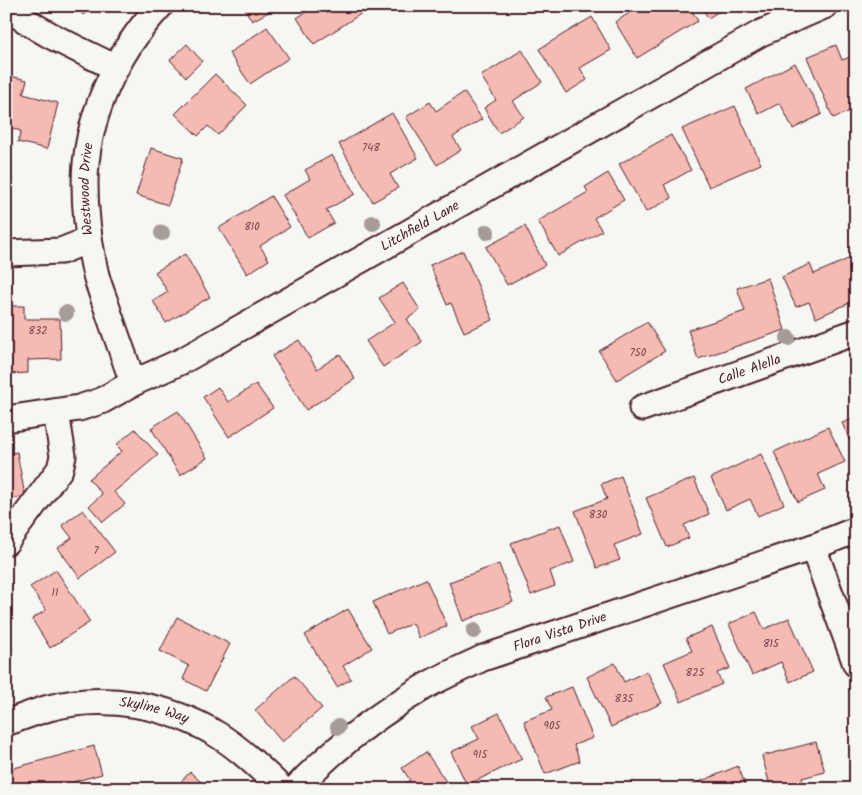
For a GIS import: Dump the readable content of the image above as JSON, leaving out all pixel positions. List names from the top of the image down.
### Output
{
  "streets": {
    "street": [
      "Westwood Drive",
      "Litchfield Lane",
      "Calle Alella",
      "Flora Vista Drive",
      "Skyline Way"
    ]
  },
  "crossings": [
    ["Westwood Drive", "Litchfield Lane"]
  ],
  "house_numbers": [
    "748",
    "810",
    "832",
    "750",
    "830",
    "7",
    "11",
    "815",
    "825",
    "835",
    "905",
    "915"
  ]
}
